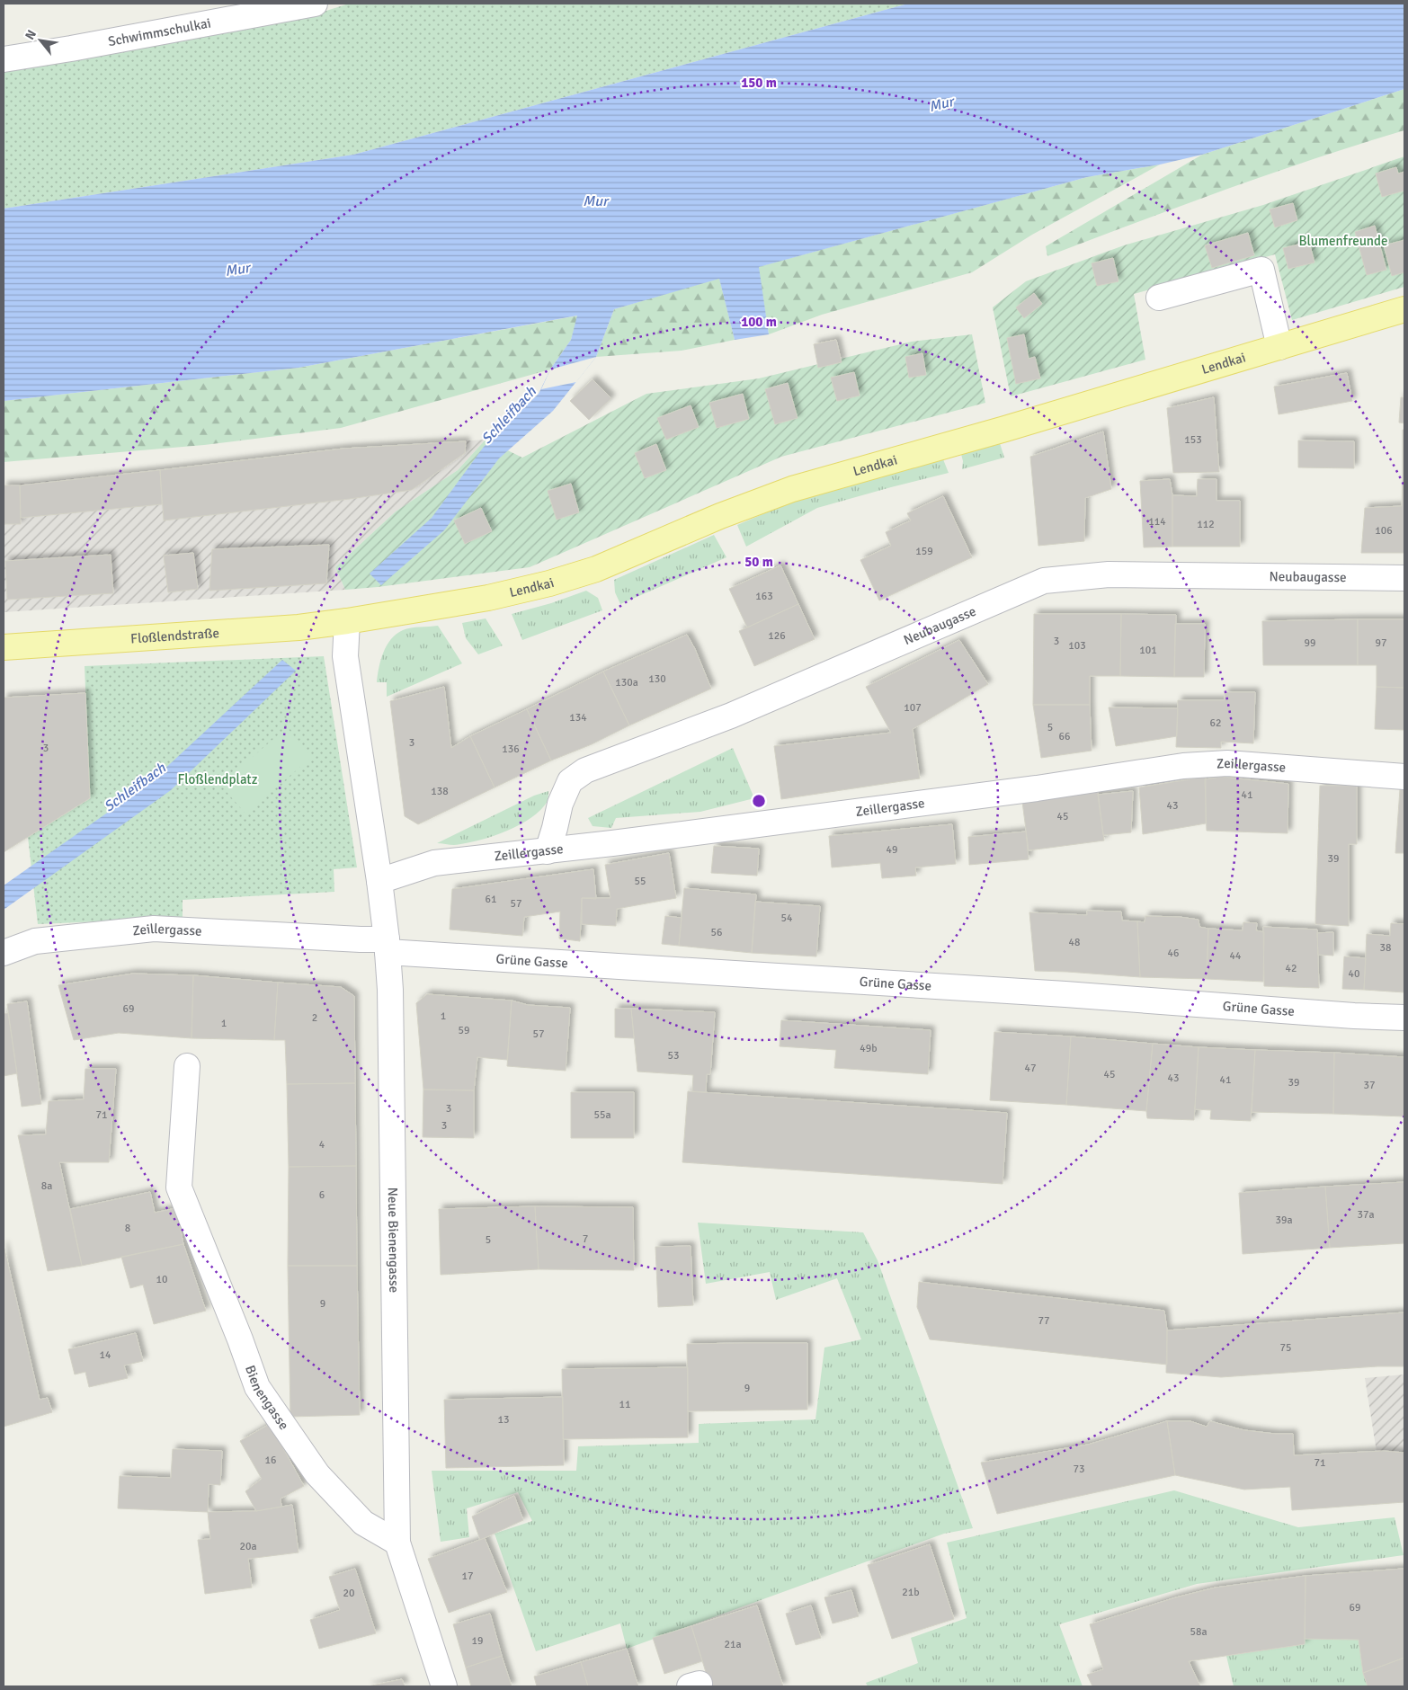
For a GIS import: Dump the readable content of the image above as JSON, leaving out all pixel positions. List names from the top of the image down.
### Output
{
  "streets": {
    "main road": ["Lendkai", "Floßlendstraße"],
    "street": [
      "Schwimmschulkai",
      "Neubaugasse",
      "Zeillergasse",
      "Grüne Gasse",
      "Neue Bienengasse",
      "Bienengasse"
    ]
  },
  "crossings": [
    ["Lendkai", "Floßlendstraße"],
    ["Neubaugasse", "Zeillergasse"],
    ["Zeillergasse", "Grüne Gasse"],
    ["Zeillergasse", "Neue Bienengasse"],
    ["Grüne Gasse", "Neue Bienengasse"],
    ["Neue Bienengasse", "Bienengasse"]
  ],
  "water": ["Mur", "Schleifbach"],
  "parks": ["Blumenfreunde", "Floßlendplatz"],
  "house_numbers": [
    "153",
    "114",
    "112",
    "106",
    "159",
    "163",
    "126",
    "3",
    "99",
    "97",
    "103",
    "101",
    "130",
    "130a",
    "107",
    "134",
    "62",
    "5",
    "66",
    "3",
    "3",
    "136",
    "138",
    "41",
    "43",
    "45",
    "49",
    "39",
    "55",
    "61",
    "57",
    "54",
    "56",
    "48",
    "38",
    "46",
    "44",
    "42",
    "40",
    "69",
    "1",
    "2",
    "1",
    "59",
    "57",
    "49b",
    "53",
    "47",
    "45",
    "43",
    "41",
    "39",
    "37",
    "3",
    "71",
    "55a",
    "3",
    "4",
    "8a",
    "6",
    "37a",
    "39a",
    "8",
    "7",
    "5",
    "10",
    "9",
    "77",
    "75",
    "14",
    "9",
    "11",
    "13",
    "16",
    "71",
    "73",
    "20a",
    "17",
    "21b",
    "20",
    "69",
    "58a",
    "19",
    "21a"
  ],
  "north": "top left",
  "rings": ["150 m", "100 m", "50 m"]
}
